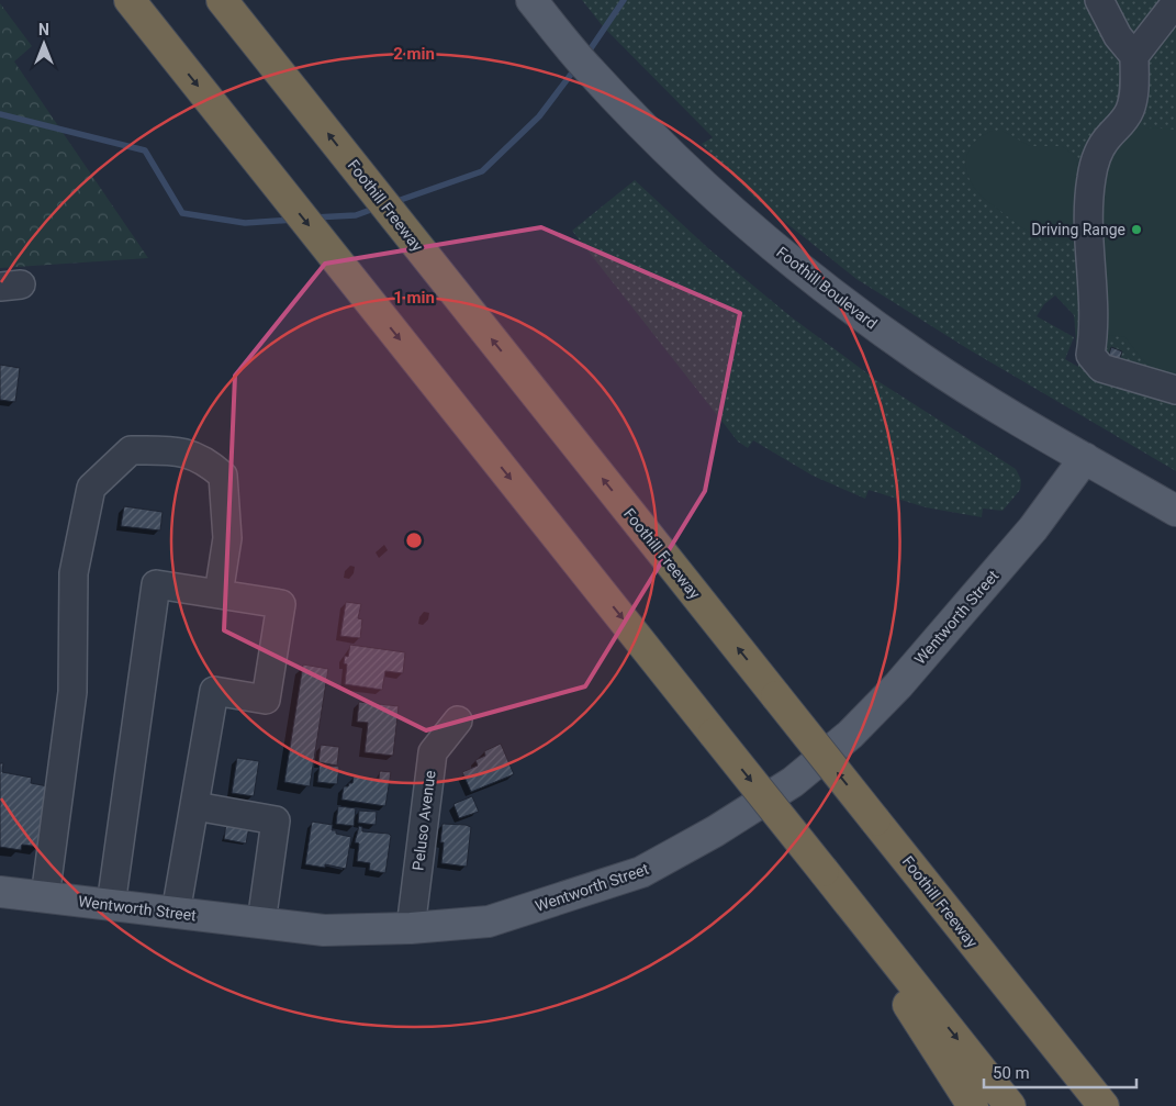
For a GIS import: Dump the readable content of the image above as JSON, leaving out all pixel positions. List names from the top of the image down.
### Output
{
  "streets": {
    "highway": ["Foothill Freeway"],
    "main road": ["Foothill Boulevard", "Wentworth Street"],
    "street": ["Peluso Avenue"]
  },
  "crossings": [
    ["Foothill Boulevard", "Wentworth Street"],
    ["Wentworth Street", "Peluso Avenue"]
  ],
  "places": ["Driving Range"],
  "scale_bar": "50 m",
  "north": "top",
  "rings": ["2 min", "1 min"]
}
